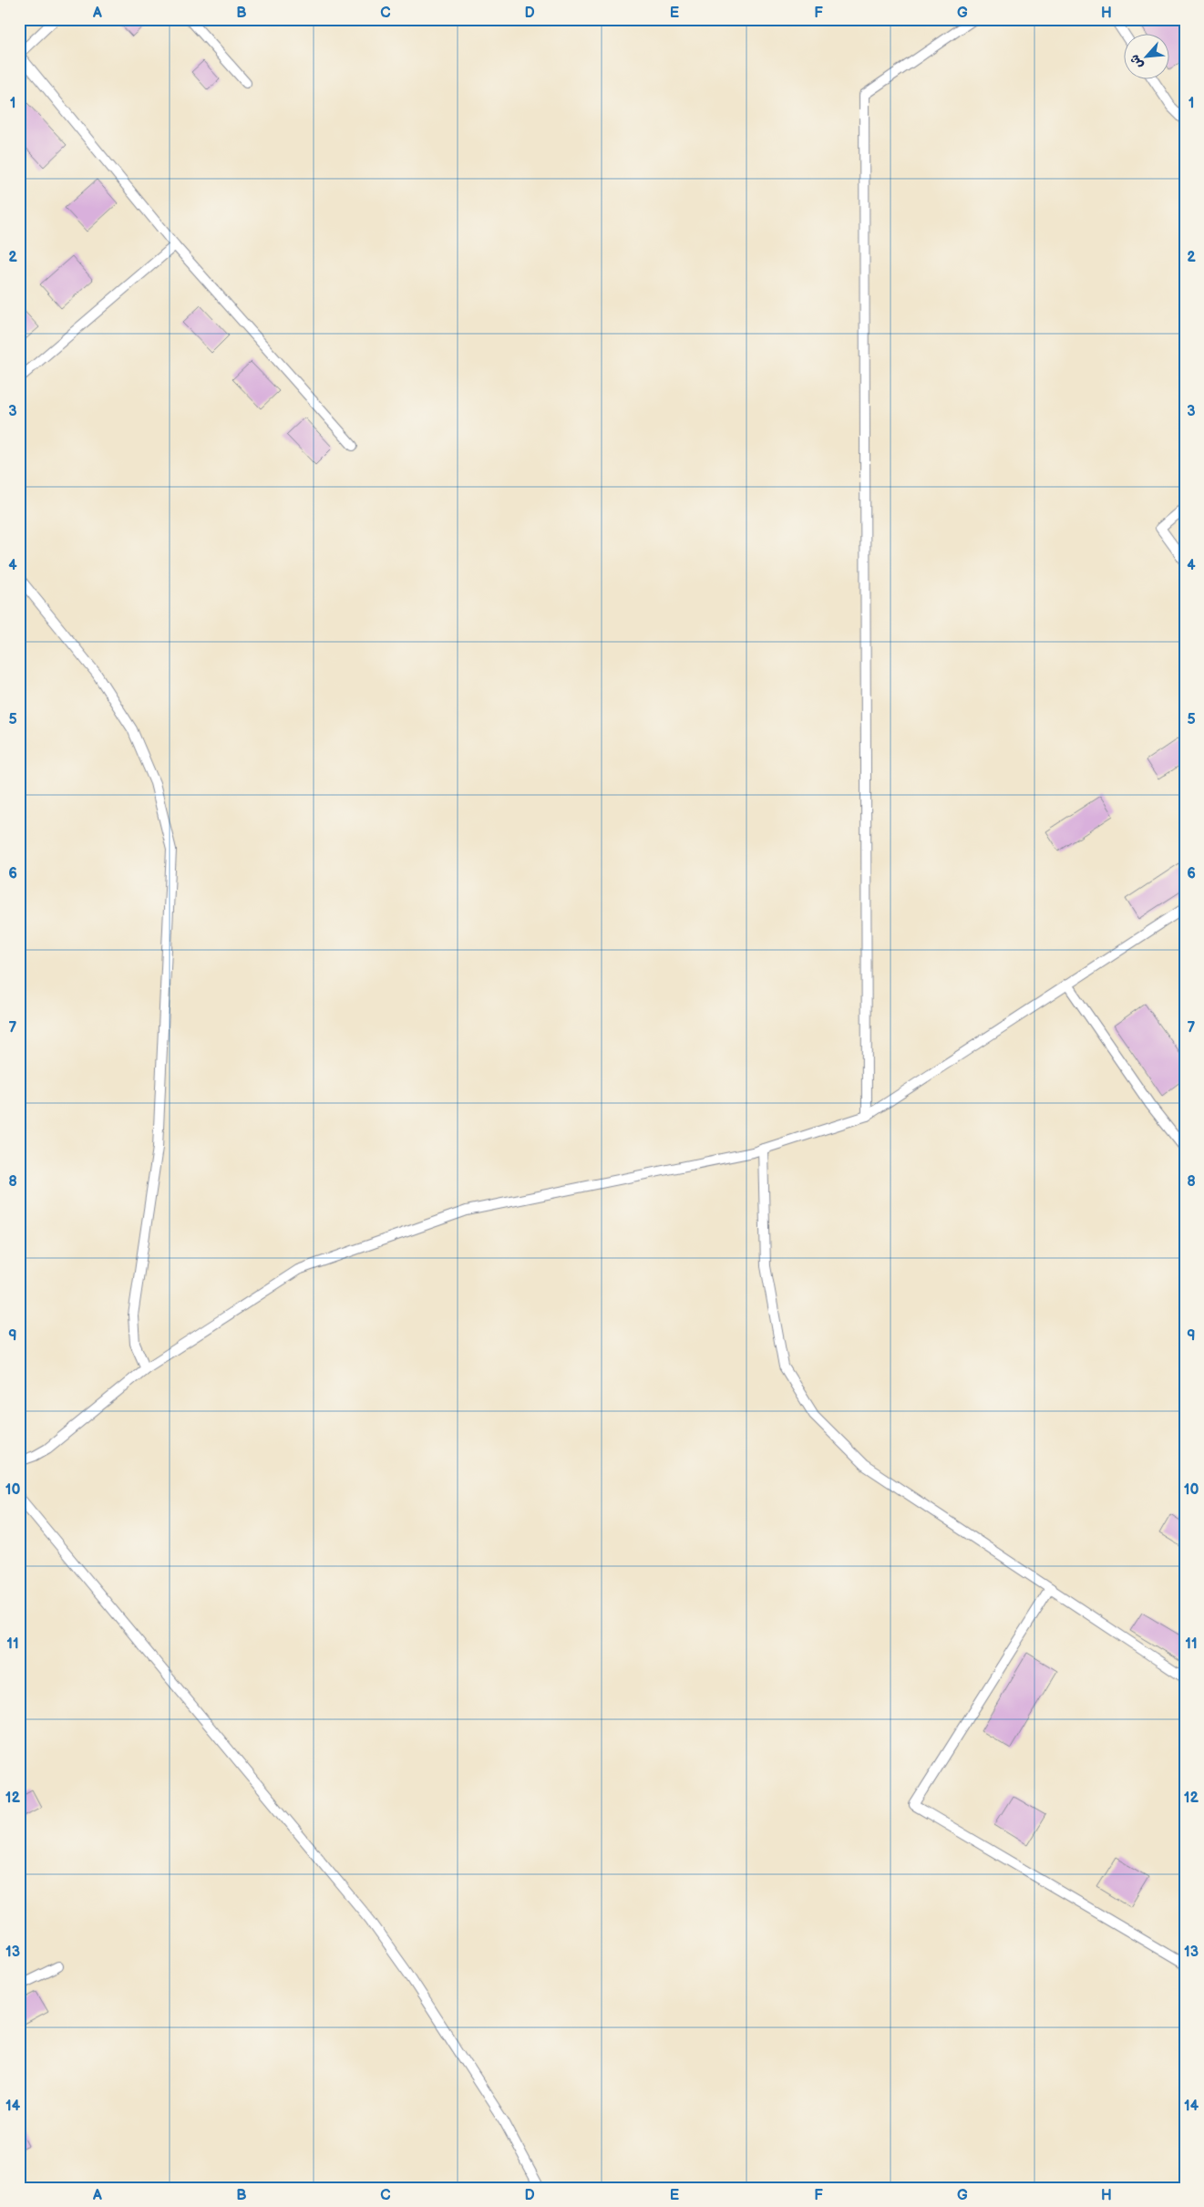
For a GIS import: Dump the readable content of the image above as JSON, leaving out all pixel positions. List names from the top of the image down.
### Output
{
  "north": "bottom left",
  "grid": {
    "columns": [
      "A",
      "B",
      "C",
      "D",
      "E",
      "F",
      "G",
      "H"
    ],
    "rows": [
      "1",
      "2",
      "3",
      "4",
      "5",
      "6",
      "7",
      "8",
      "9",
      "10",
      "11",
      "12",
      "13",
      "14"
    ]
  }
}
